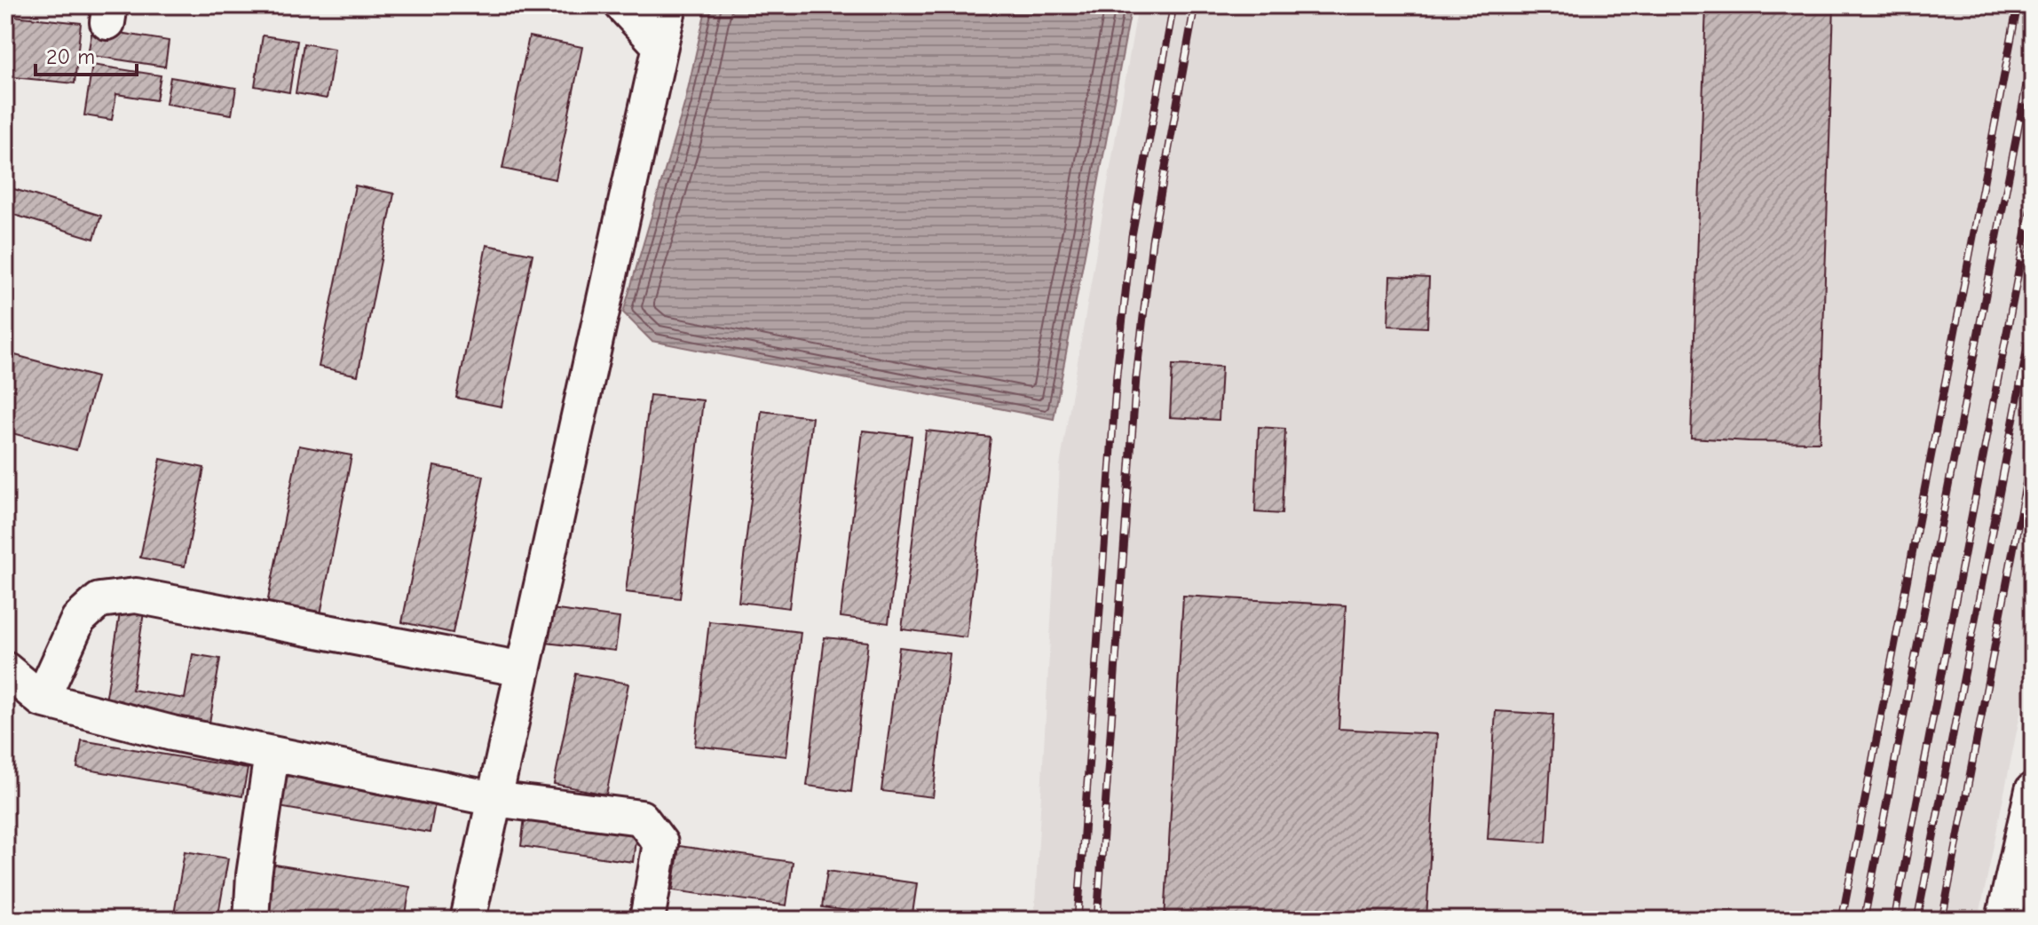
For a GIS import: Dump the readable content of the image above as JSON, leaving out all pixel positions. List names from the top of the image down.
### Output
{
  "scale_bar": "20 m"
}
